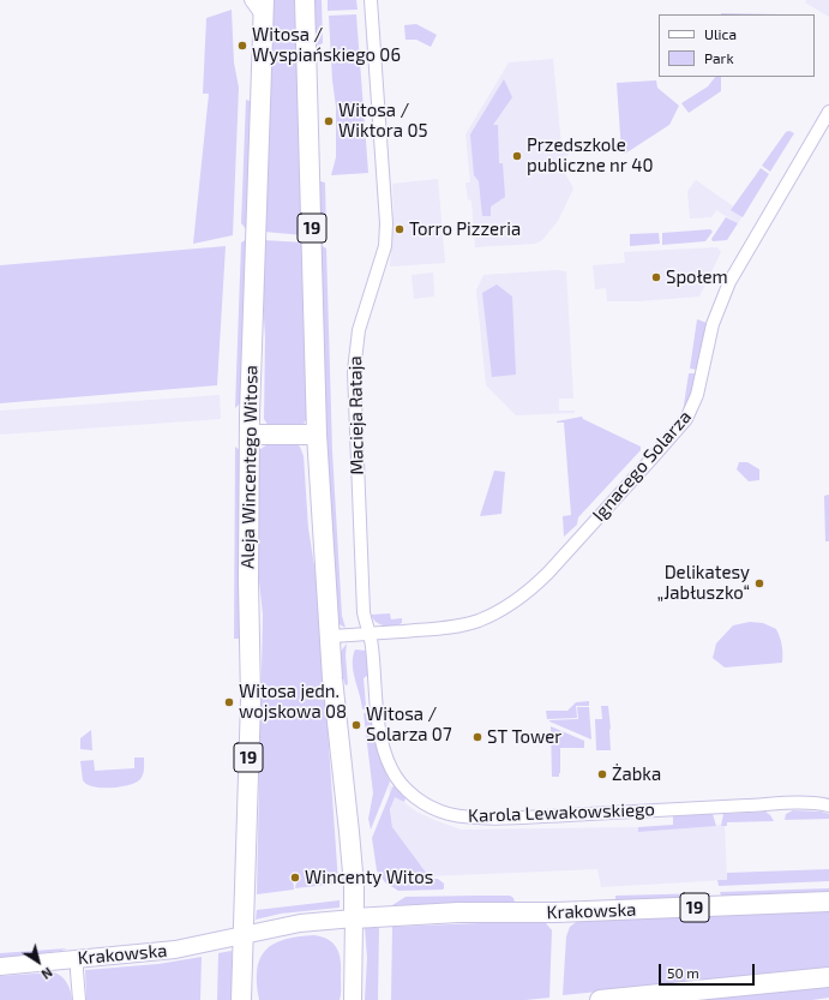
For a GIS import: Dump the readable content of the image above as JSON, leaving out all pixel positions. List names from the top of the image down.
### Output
{
  "streets": {
    "main road": ["19", "Aleja Wincentego Witosa", "Krakowska"],
    "street": ["Macieja Rataja", "Ignacego Solarza", "Karola Lewakowskiego"]
  },
  "crossings": [
    ["19", "Ignacego Solarza"],
    ["19", "Aleja Wincentego Witosa"],
    ["19", "Krakowska"],
    ["Macieja Rataja", "Ignacego Solarza"],
    ["Macieja Rataja", "Karola Lewakowskiego"],
    ["Ignacego Solarza", "Karola Lewakowskiego"],
    ["Aleja Wincentego Witosa", "Krakowska"]
  ],
  "places": [
    "Witosa / Wyspiańskiego 06",
    "Witosa / Wiktora 05",
    "Przedszkole publiczne nr 40",
    "Torro Pizzeria",
    "Społem",
    "Delikatesy „Jabłuszko“",
    "Witosa jedn. wojskowa 08",
    "Witosa / Solarza 07",
    "ST Tower",
    "Żabka",
    "Wincenty Witos"
  ],
  "legend": ["Ulica", "Park"],
  "scale_bar": "50 m",
  "north": "bottom right"
}
